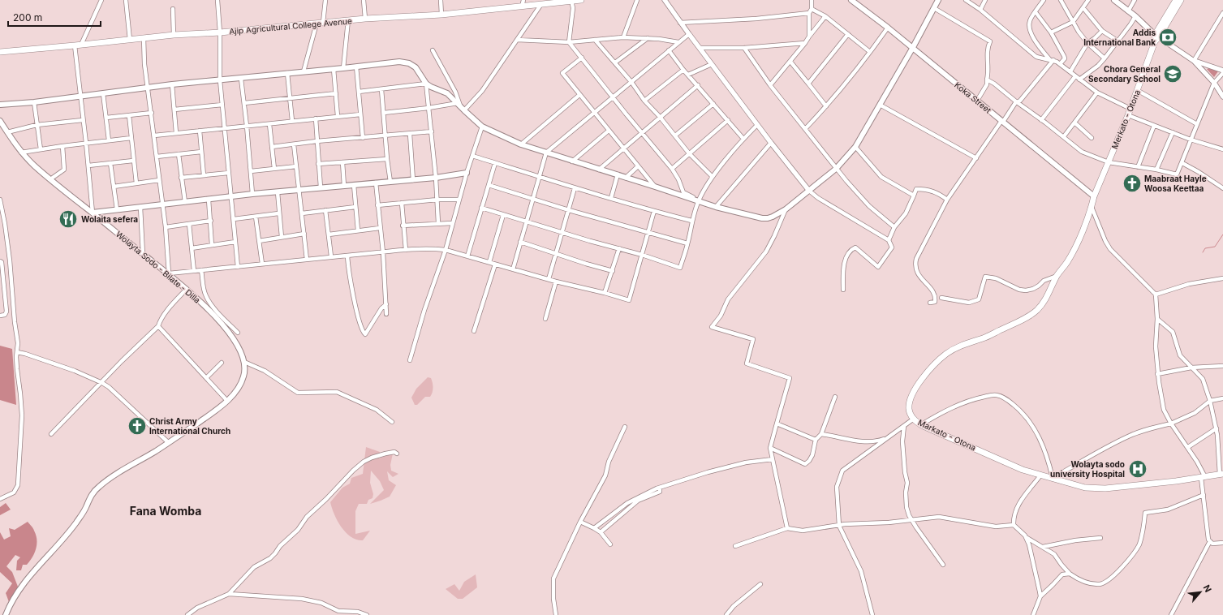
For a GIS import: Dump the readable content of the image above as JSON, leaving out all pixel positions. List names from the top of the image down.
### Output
{
  "streets": {
    "main road": [
      "Ajip Agricultural College Avenue",
      "Koka Street",
      "Merkato - Otona",
      "Wolayta Sodo - Bilate - Dilla",
      "Markato - Otona"
    ]
  },
  "crossings": [
    ["Koka Street", "Merkato - Otona"],
    ["Koka Street", "Markato - Otona"],
    ["Merkato - Otona", "Markato - Otona"]
  ],
  "districts": ["Fana Womba"],
  "places": {
    "bank": ["Addis International Bank"],
    "school or university": ["Chora General Secondary School"],
    "church": ["Maabraat Hayle Woosa Keettaa", "Christ Army International Church"],
    "restaurant": ["Wolaita sefera"],
    "hospital": ["Wolayta sodo university Hospital"]
  },
  "scale_bar": "200 m",
  "north": "top right"
}
